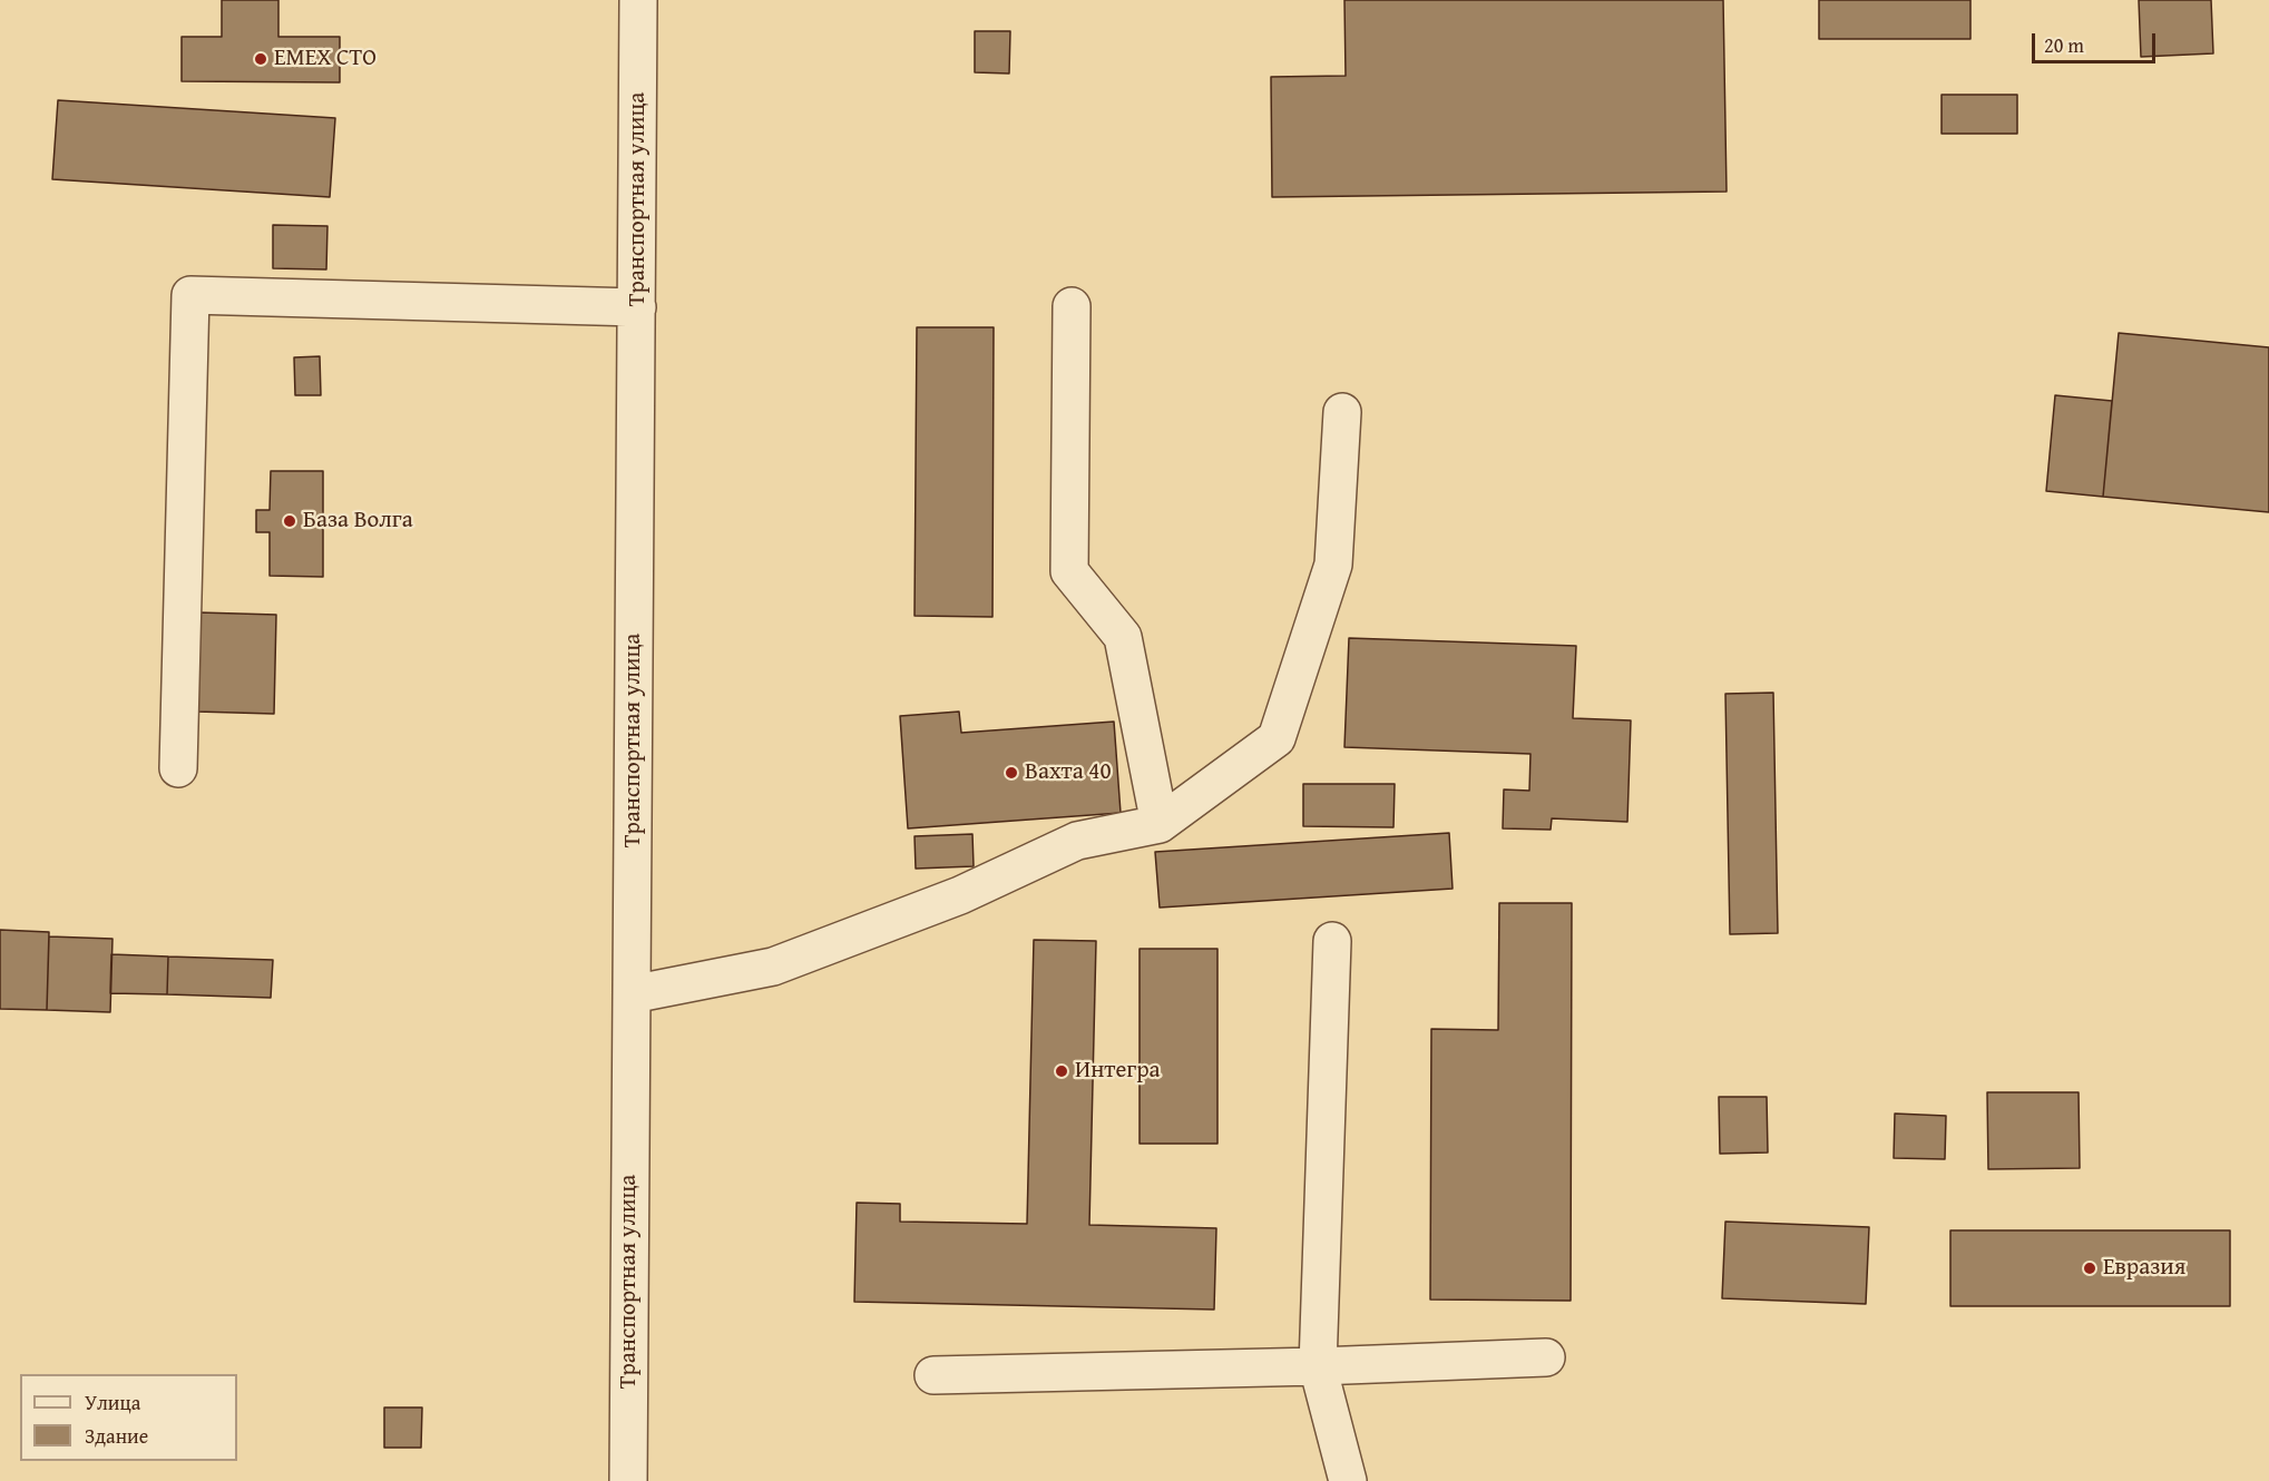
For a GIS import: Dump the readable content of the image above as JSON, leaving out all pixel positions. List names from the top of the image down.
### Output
{
  "streets": {
    "street": ["Транспортная улица"]
  },
  "places": [
    "EMEX СТО",
    "База Волга",
    "Вахта 40",
    "Интегра",
    "Евразия"
  ],
  "legend": ["Улица", "Здание"],
  "scale_bar": "20 m"
}
